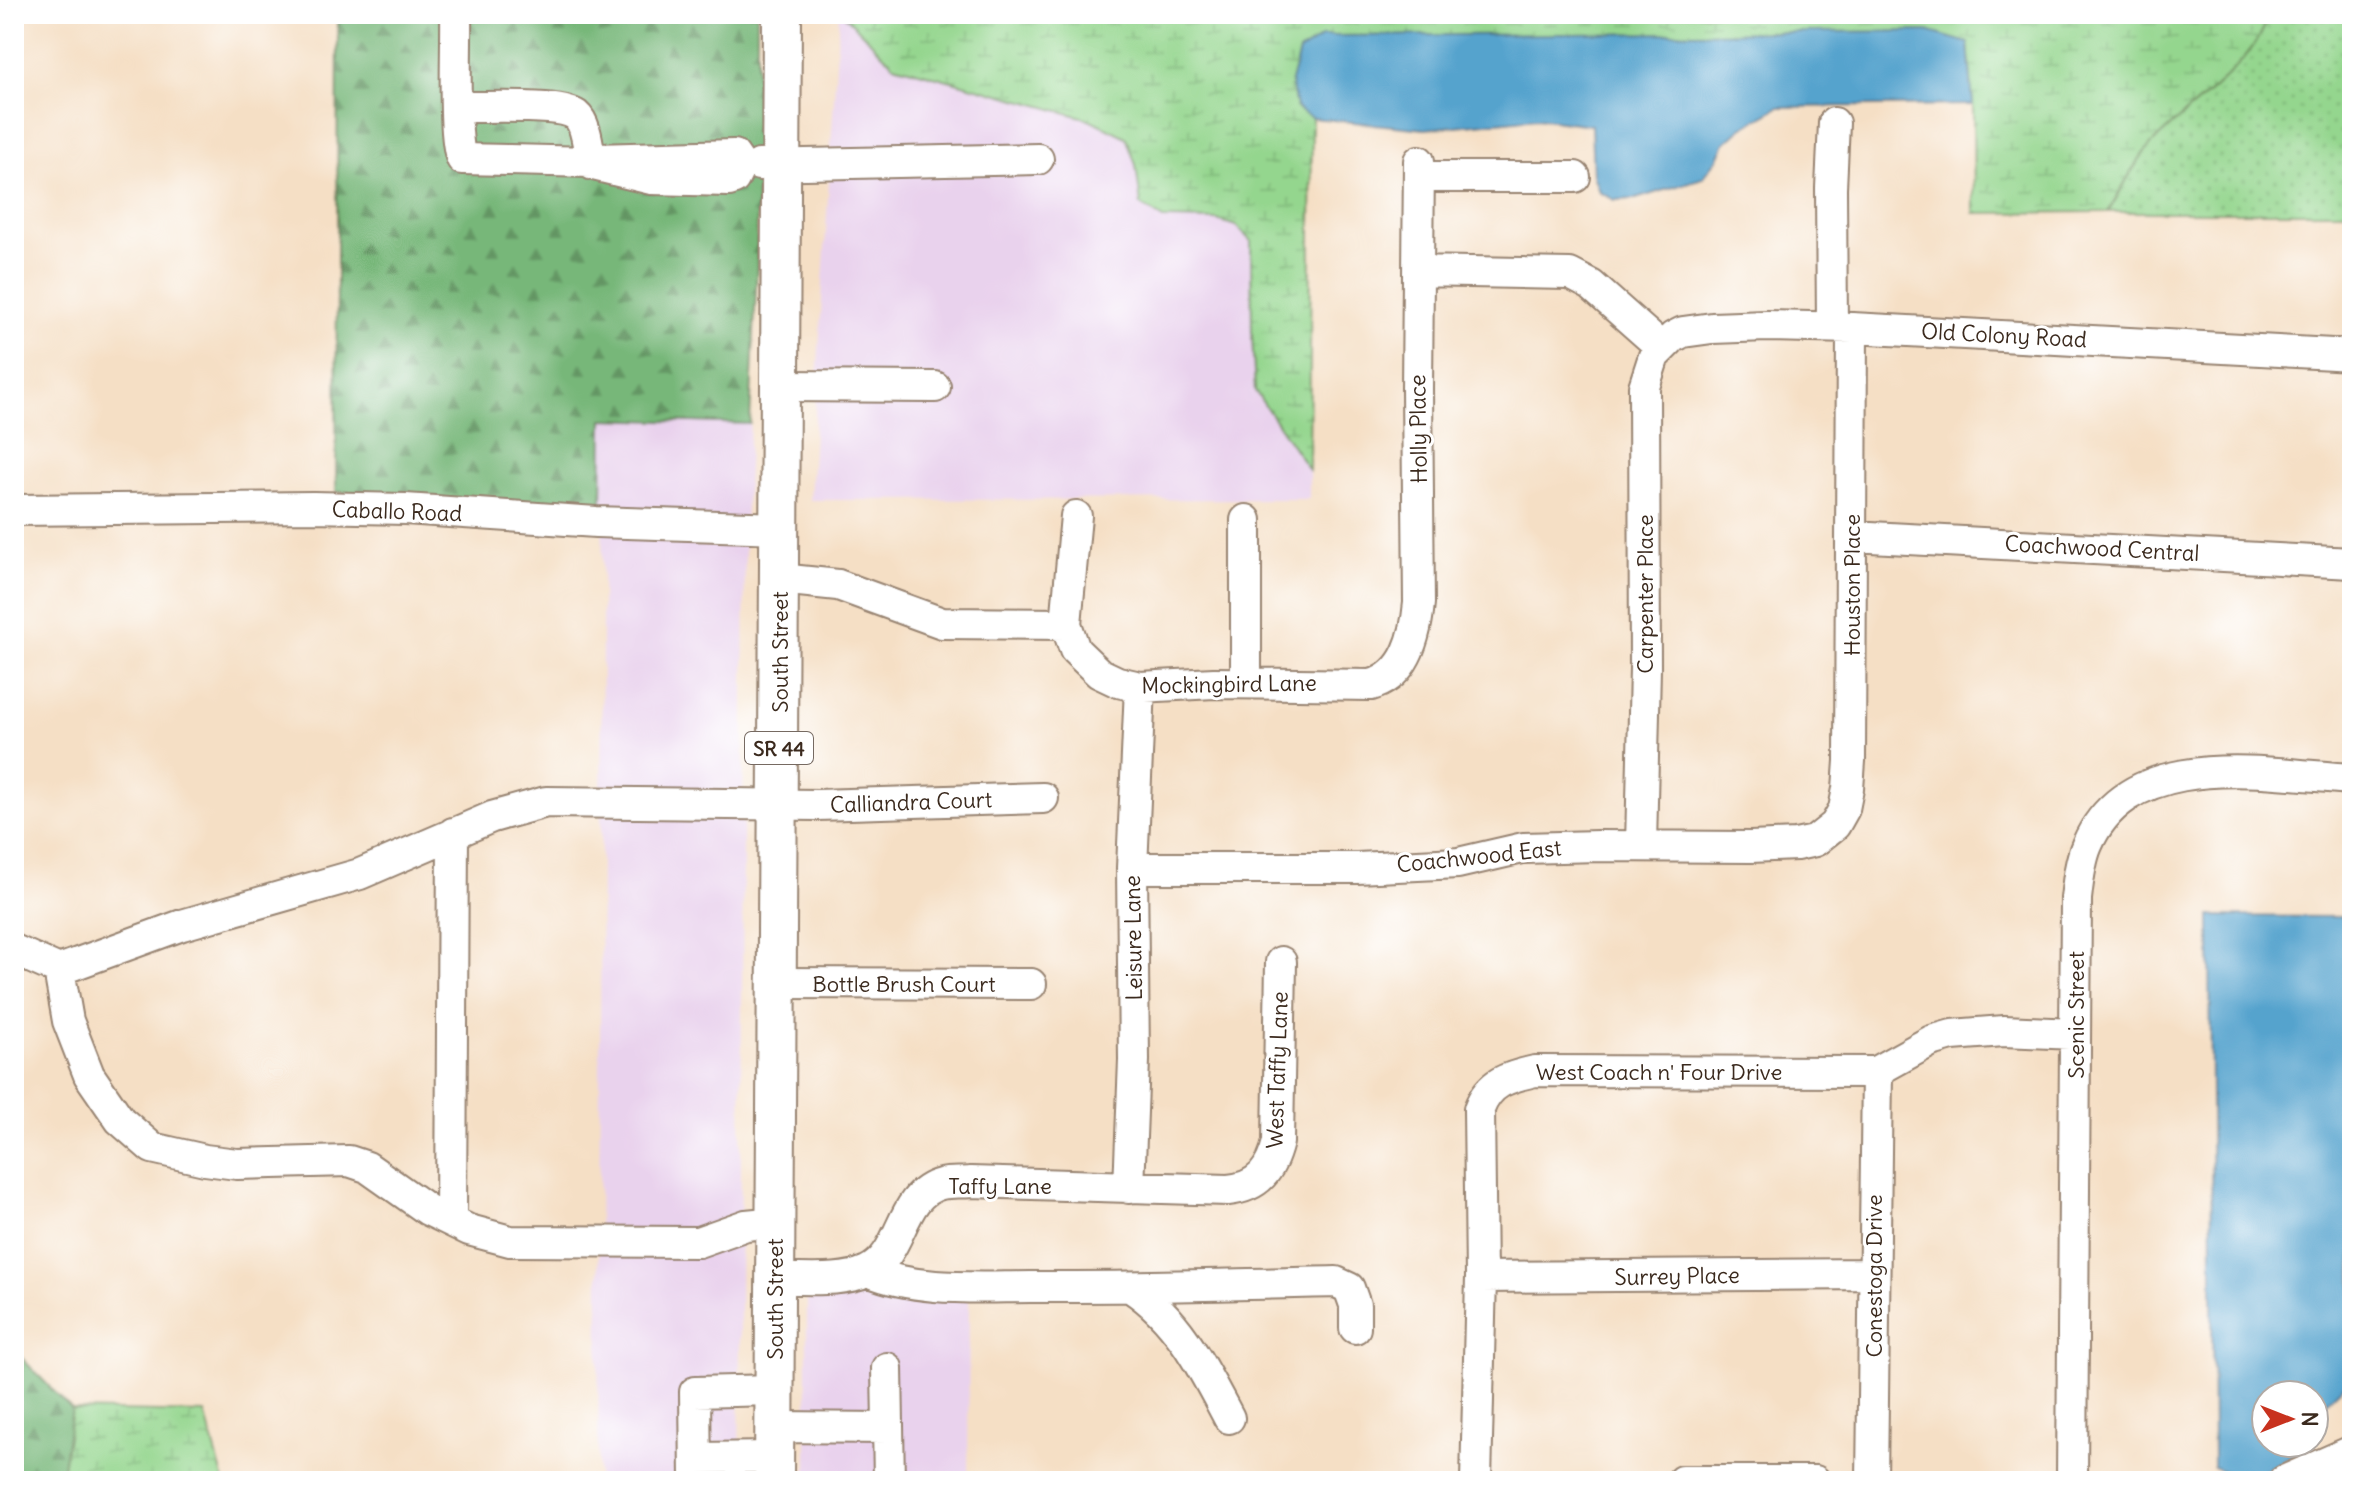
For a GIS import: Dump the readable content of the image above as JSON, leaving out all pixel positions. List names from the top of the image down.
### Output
{
  "streets": {
    "main road": ["South Street", "SR 44"],
    "street": [
      "Old Colony Road",
      "Holly Place",
      "Caballo Road",
      "Coachwood Central",
      "Houston Place",
      "Carpenter Place",
      "Mockingbird Lane",
      "Calliandra Court",
      "Coachwood East",
      "Leisure Lane",
      "Bottle Brush Court",
      "Scenic Street",
      "West Taffy Lane",
      "West Coach n' Four Drive",
      "Taffy Lane",
      "Surrey Place",
      "Conestoga Drive"
    ]
  },
  "crossings": [
    ["Old Colony Road", "Houston Place"],
    ["Old Colony Road", "Carpenter Place"],
    ["Holly Place", "Mockingbird Lane"],
    ["Caballo Road", "South Street"],
    ["Coachwood Central", "Houston Place"],
    ["Houston Place", "Coachwood East"],
    ["Carpenter Place", "Coachwood East"],
    ["South Street", "Calliandra Court"],
    ["South Street", "Bottle Brush Court"],
    ["Mockingbird Lane", "Leisure Lane"],
    ["Coachwood East", "Leisure Lane"],
    ["Leisure Lane", "Taffy Lane"],
    ["Scenic Street", "West Coach n' Four Drive"],
    ["West Taffy Lane", "Taffy Lane"],
    ["West Coach n' Four Drive", "Surrey Place"],
    ["West Coach n' Four Drive", "Conestoga Drive"],
    ["Surrey Place", "Conestoga Drive"]
  ],
  "north": "right"
}
